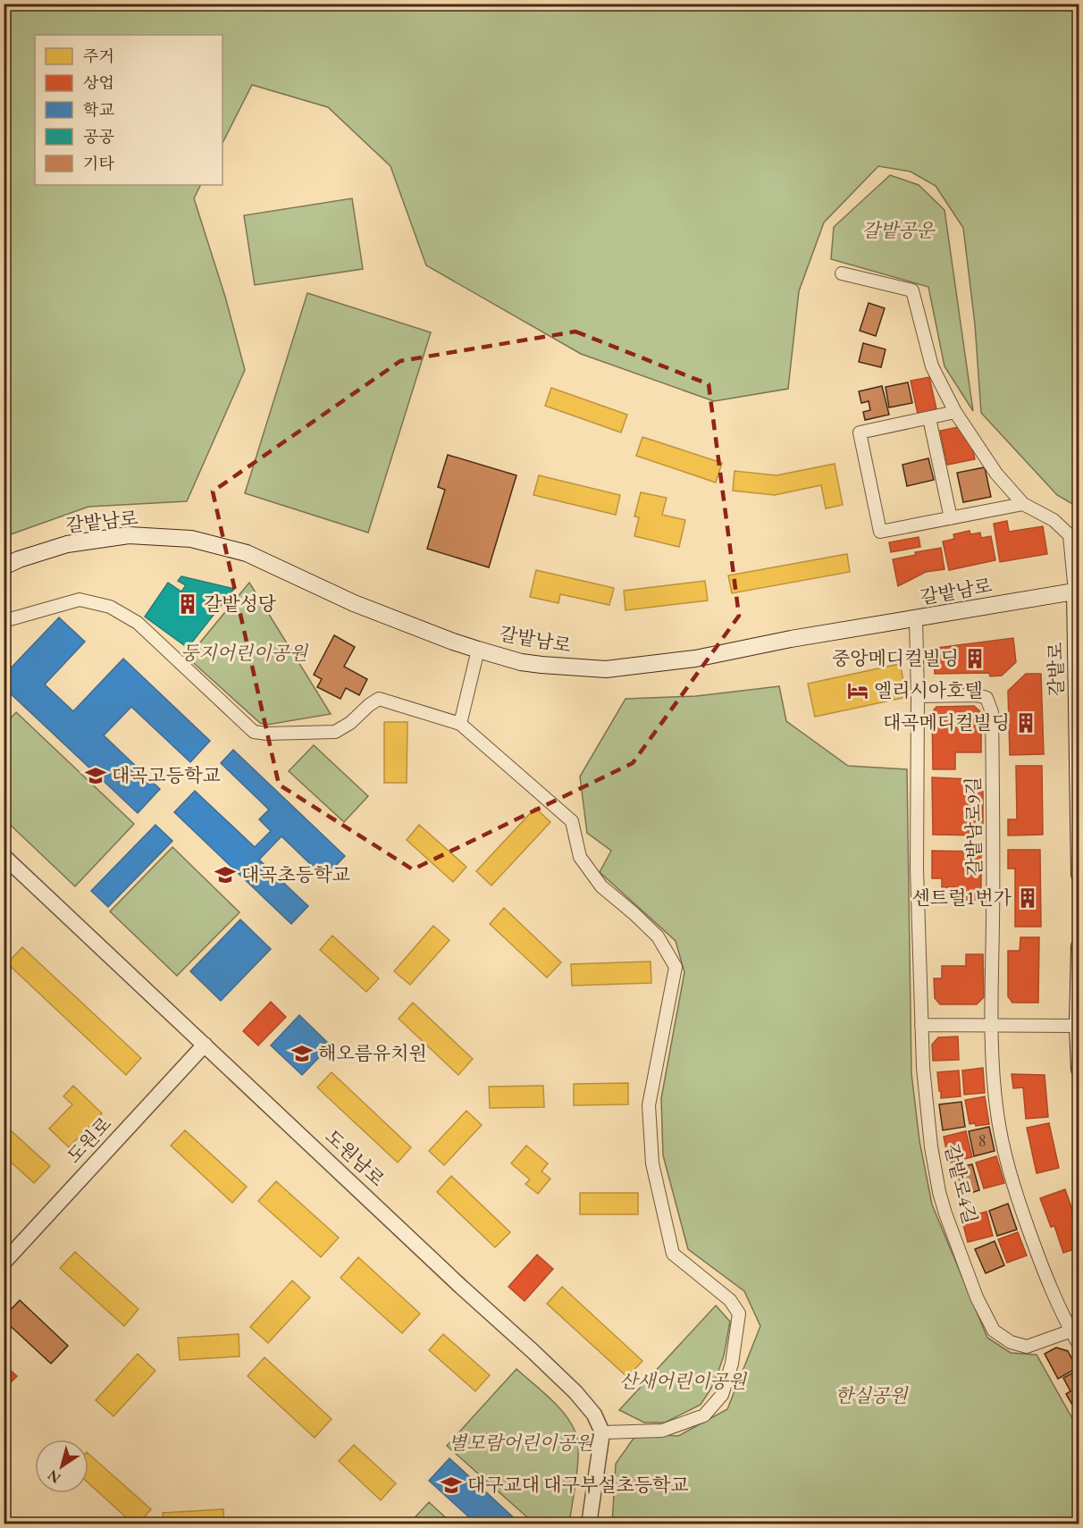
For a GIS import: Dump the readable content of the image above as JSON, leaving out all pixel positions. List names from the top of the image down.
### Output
{
  "streets": {
    "main road": ["갈밭남로", "갈밭로"],
    "street": [
      "갈밭남로9길",
      "도원로",
      "도원남로",
      "갈밭로4길"
    ]
  },
  "crossings": [
    ["갈밭남로", "갈밭로"],
    ["도원로", "도원남로"]
  ],
  "parks": [
    "갈밭공운",
    "둥지어린이공원",
    "산새어린이공원",
    "한실공원",
    "별모람어린이공원"
  ],
  "places": {
    "building": [
      "갈밭성당",
      "중앙메디컬빌딩",
      "대곡메디컬빌딩",
      "센트럴1번가"
    ],
    "hotel": ["엘리시아호텔"],
    "school or university": [
      "대곡고등학교",
      "대곡초등학교",
      "해오름유치원",
      "대구교대 대구부설초등학교"
    ]
  },
  "house_numbers": ["8"],
  "legend": [
    "주거",
    "상업",
    "학교",
    "공공",
    "기타"
  ],
  "north": "bottom left"
}
